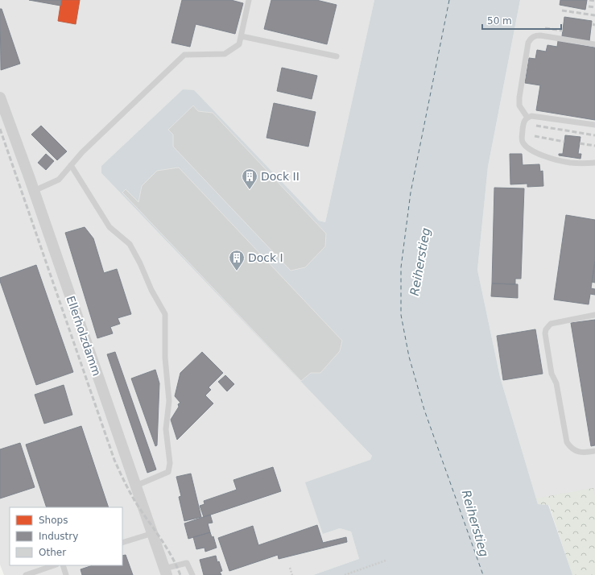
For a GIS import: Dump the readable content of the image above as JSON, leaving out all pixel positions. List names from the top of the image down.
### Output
{
  "streets": {
    "street": ["Ellerholzdamm"]
  },
  "water": ["Reiherstieg"],
  "places": {
    "building": ["Dock II", "Dock I"]
  },
  "legend": ["Shops", "Industry", "Other"],
  "scale_bar": "50 m"
}
